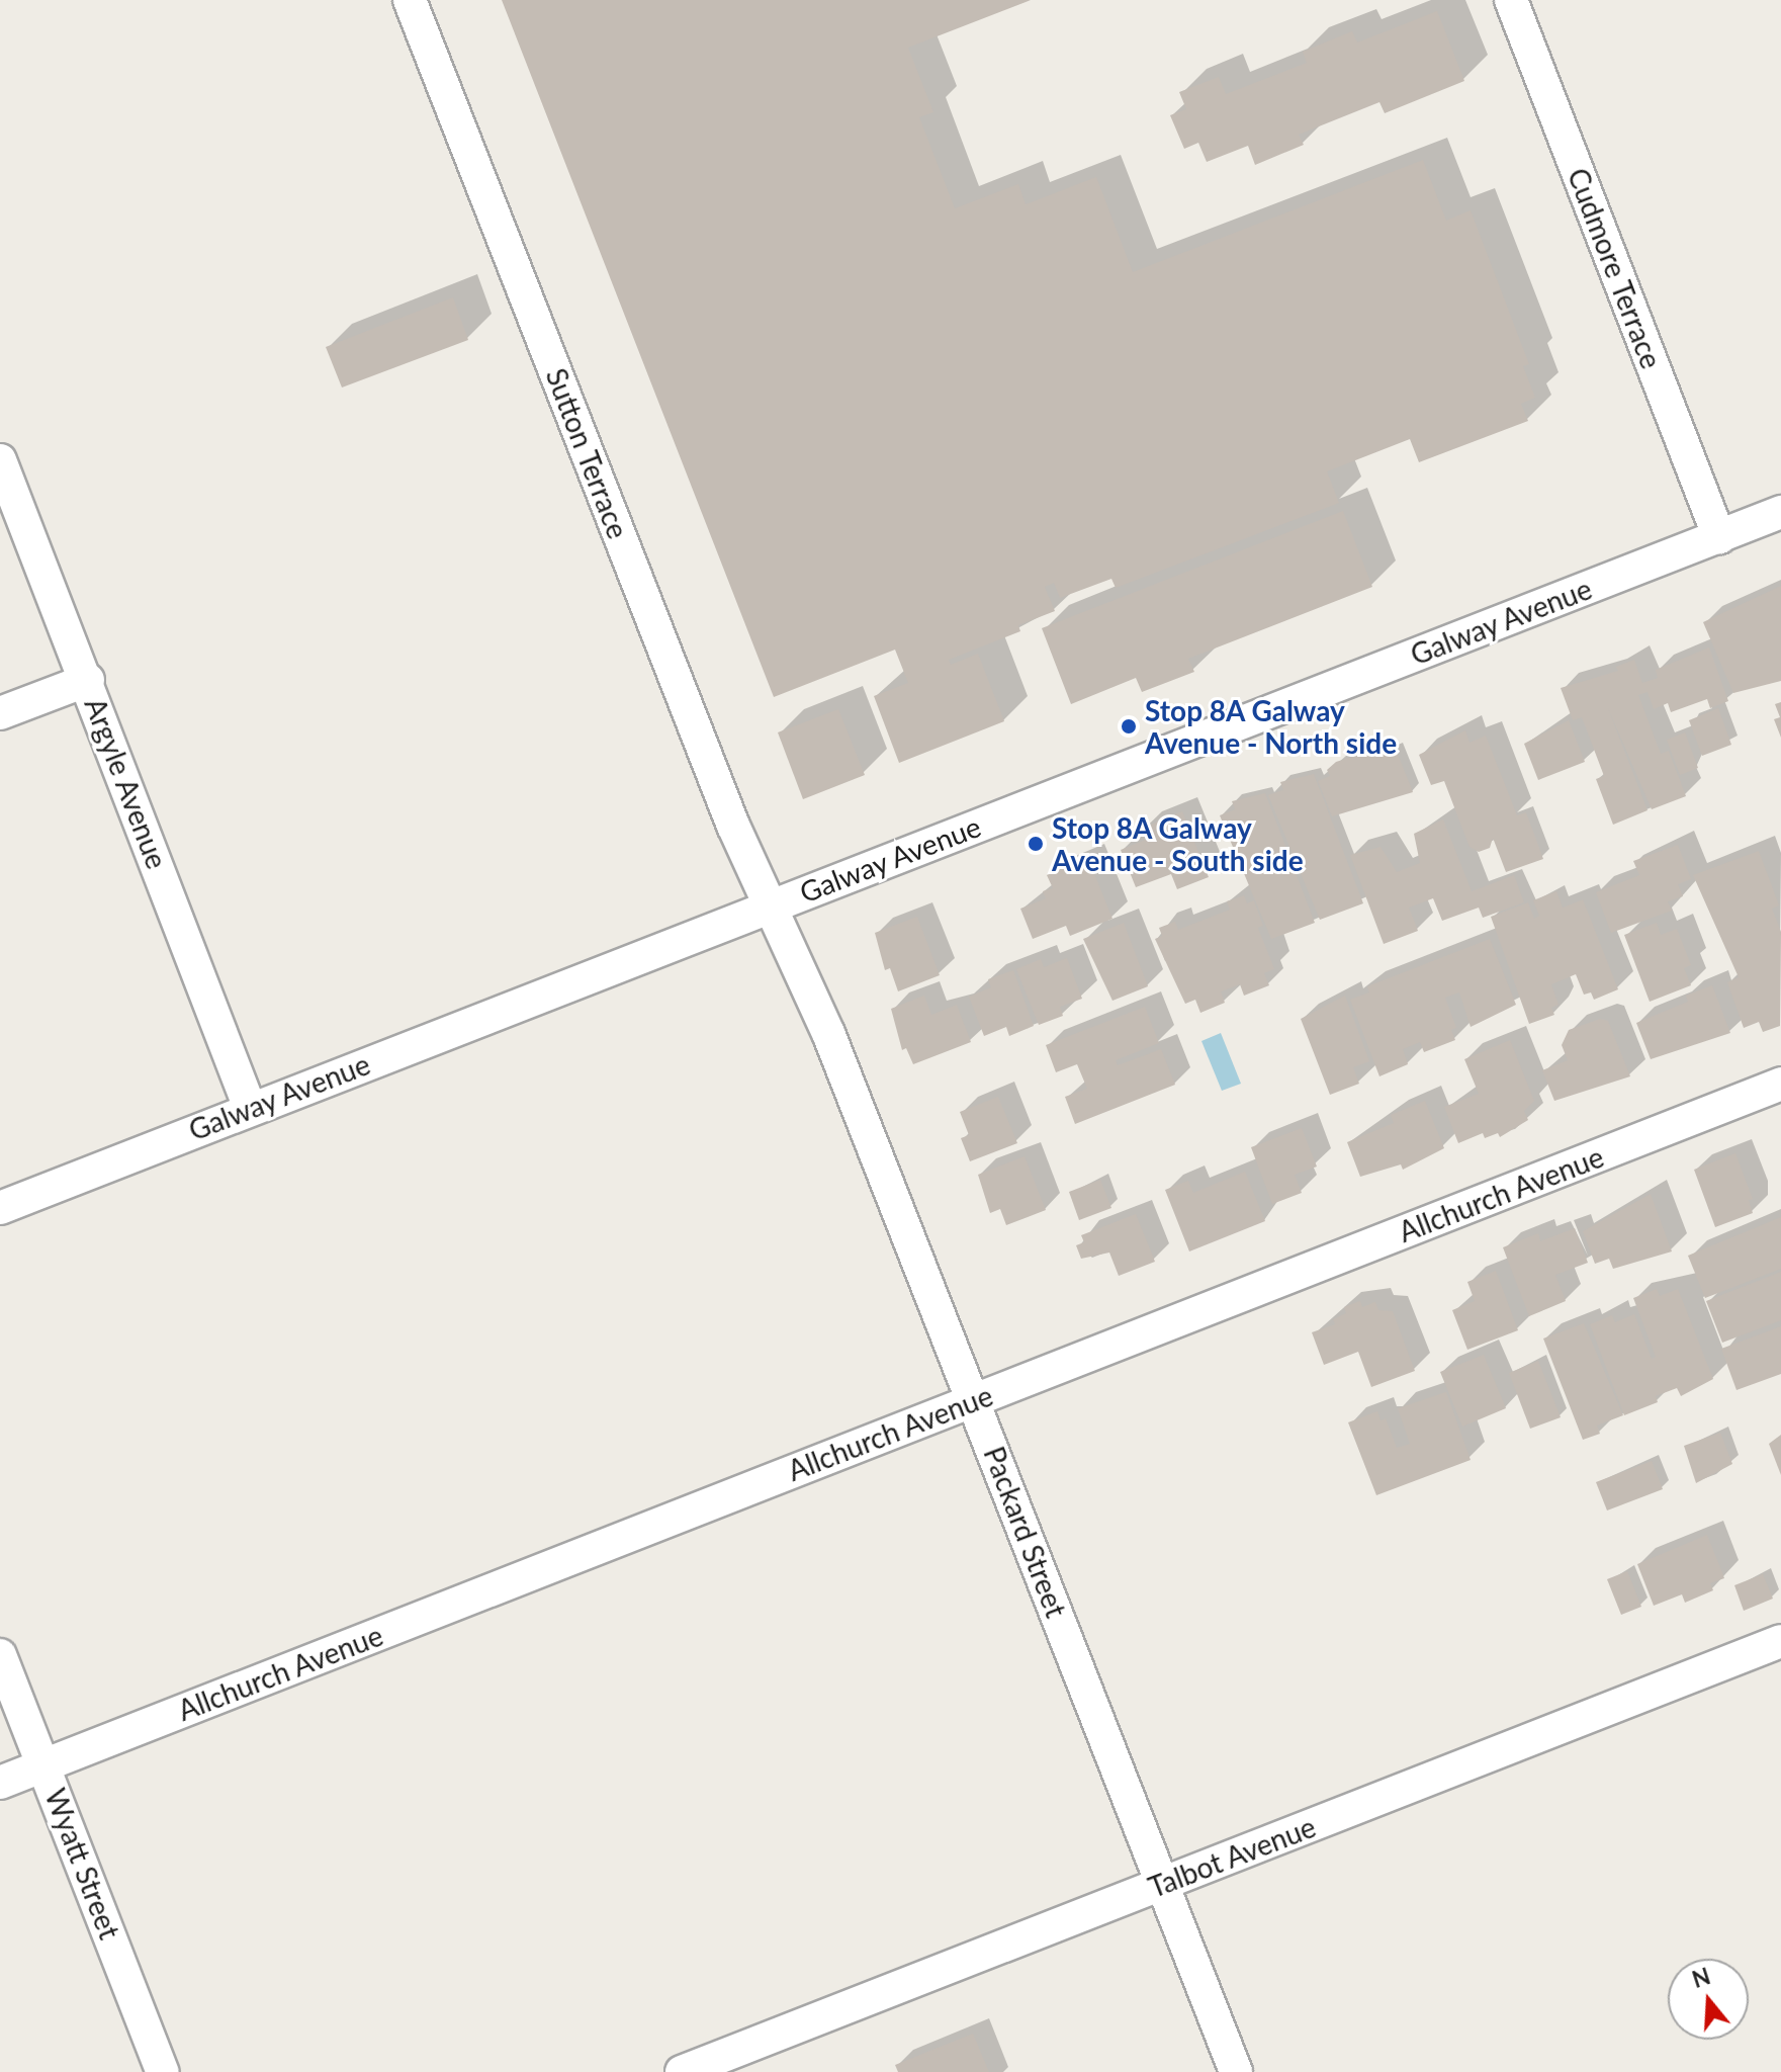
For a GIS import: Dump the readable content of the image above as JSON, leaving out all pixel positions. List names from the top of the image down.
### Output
{
  "streets": {
    "street": [
      "Cudmore Terrace",
      "Sutton Terrace",
      "Galway Avenue",
      "Argyle Avenue",
      "Allchurch Avenue",
      "Packard Street",
      "Talbot Avenue",
      "Wyatt Street"
    ]
  },
  "crossings": [
    ["Cudmore Terrace", "Galway Avenue"],
    ["Sutton Terrace", "Galway Avenue"],
    ["Sutton Terrace", "Packard Street"],
    ["Galway Avenue", "Argyle Avenue"],
    ["Galway Avenue", "Packard Street"],
    ["Allchurch Avenue", "Packard Street"],
    ["Allchurch Avenue", "Wyatt Street"],
    ["Packard Street", "Talbot Avenue"]
  ],
  "places": ["Stop 8A Galway Avenue - North side", "Stop 8A Galway Avenue - South side"],
  "north": "top"
}
